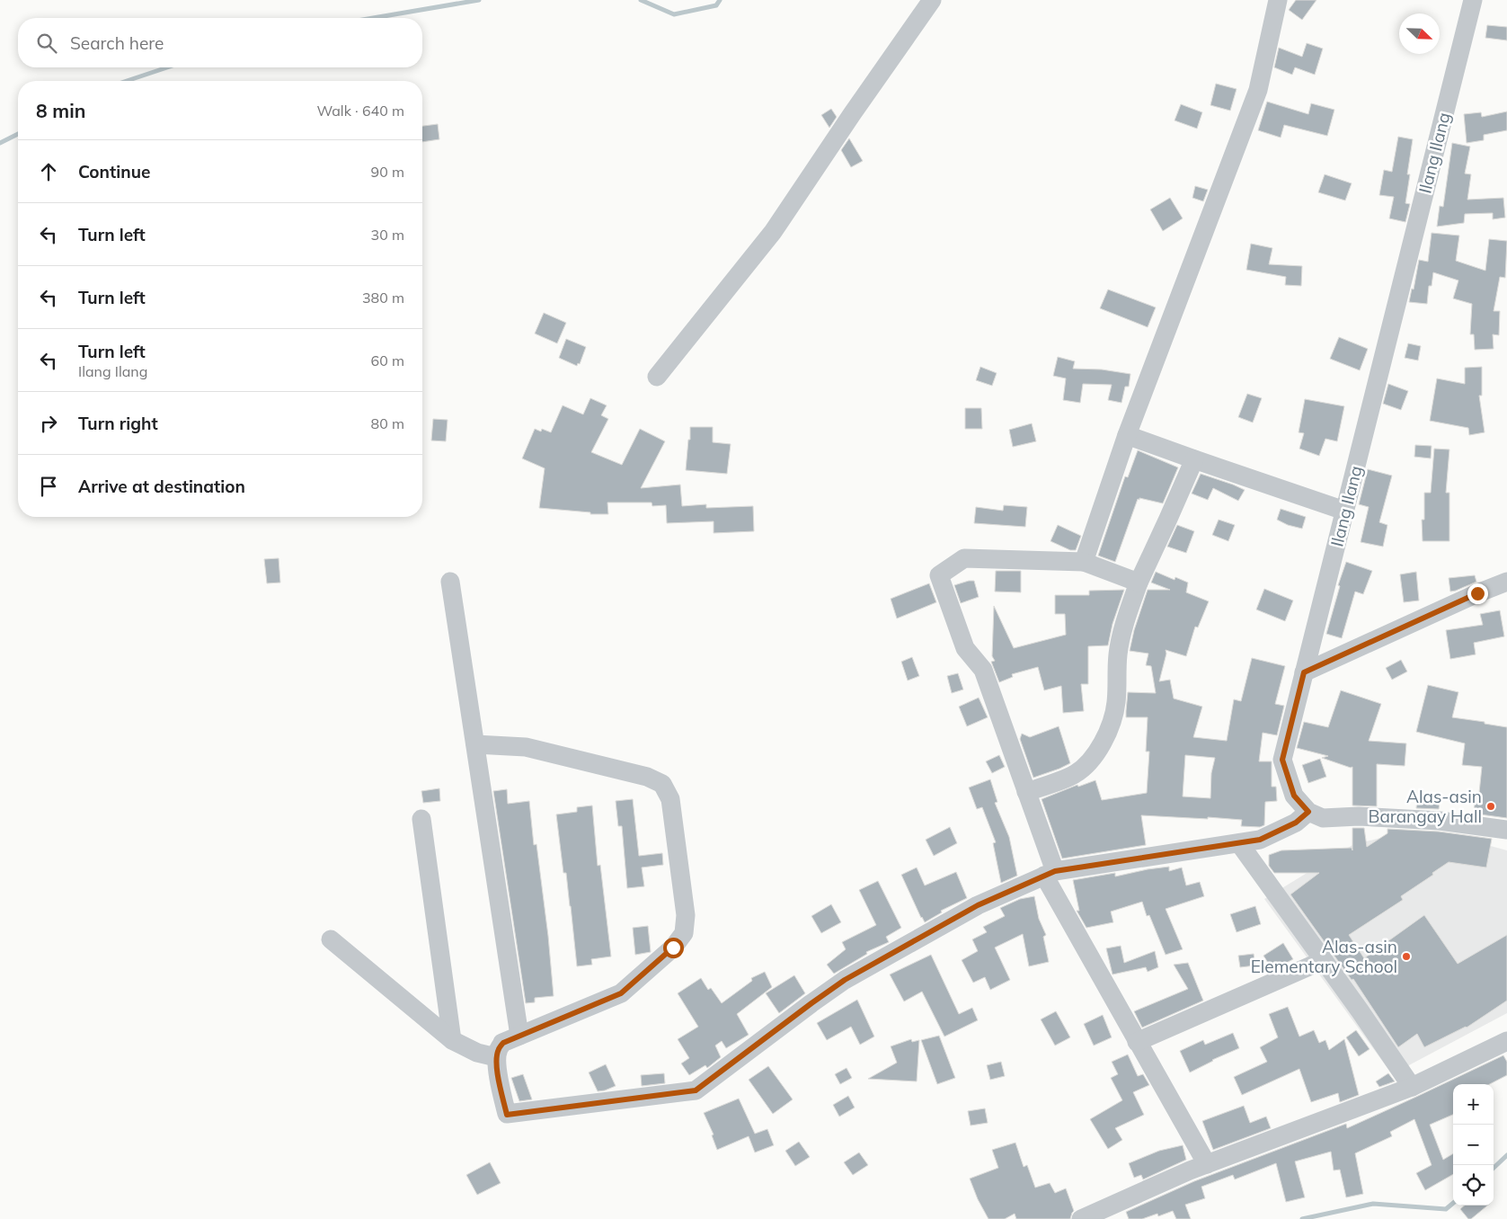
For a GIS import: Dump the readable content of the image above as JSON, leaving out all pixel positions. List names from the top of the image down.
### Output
{
  "streets": {
    "street": ["Ilang Ilang"]
  },
  "places": ["Alas-asin Barangay Hall", "Alas-asin Elementary School"],
  "north": "bottom right",
  "page": {
    "search": "Search here",
    "heading": ["8 min", "Walk · 640 m"],
    "list": [
      ["Continue", "90 m"],
      ["Turn left", "30 m"],
      ["Turn left", "380 m"],
      ["Turn left", "Ilang Ilang", "60 m"],
      ["Turn right", "80 m"],
      "Arrive at destination"
    ],
    "map_buttons": ["+", "−"]
  }
}
